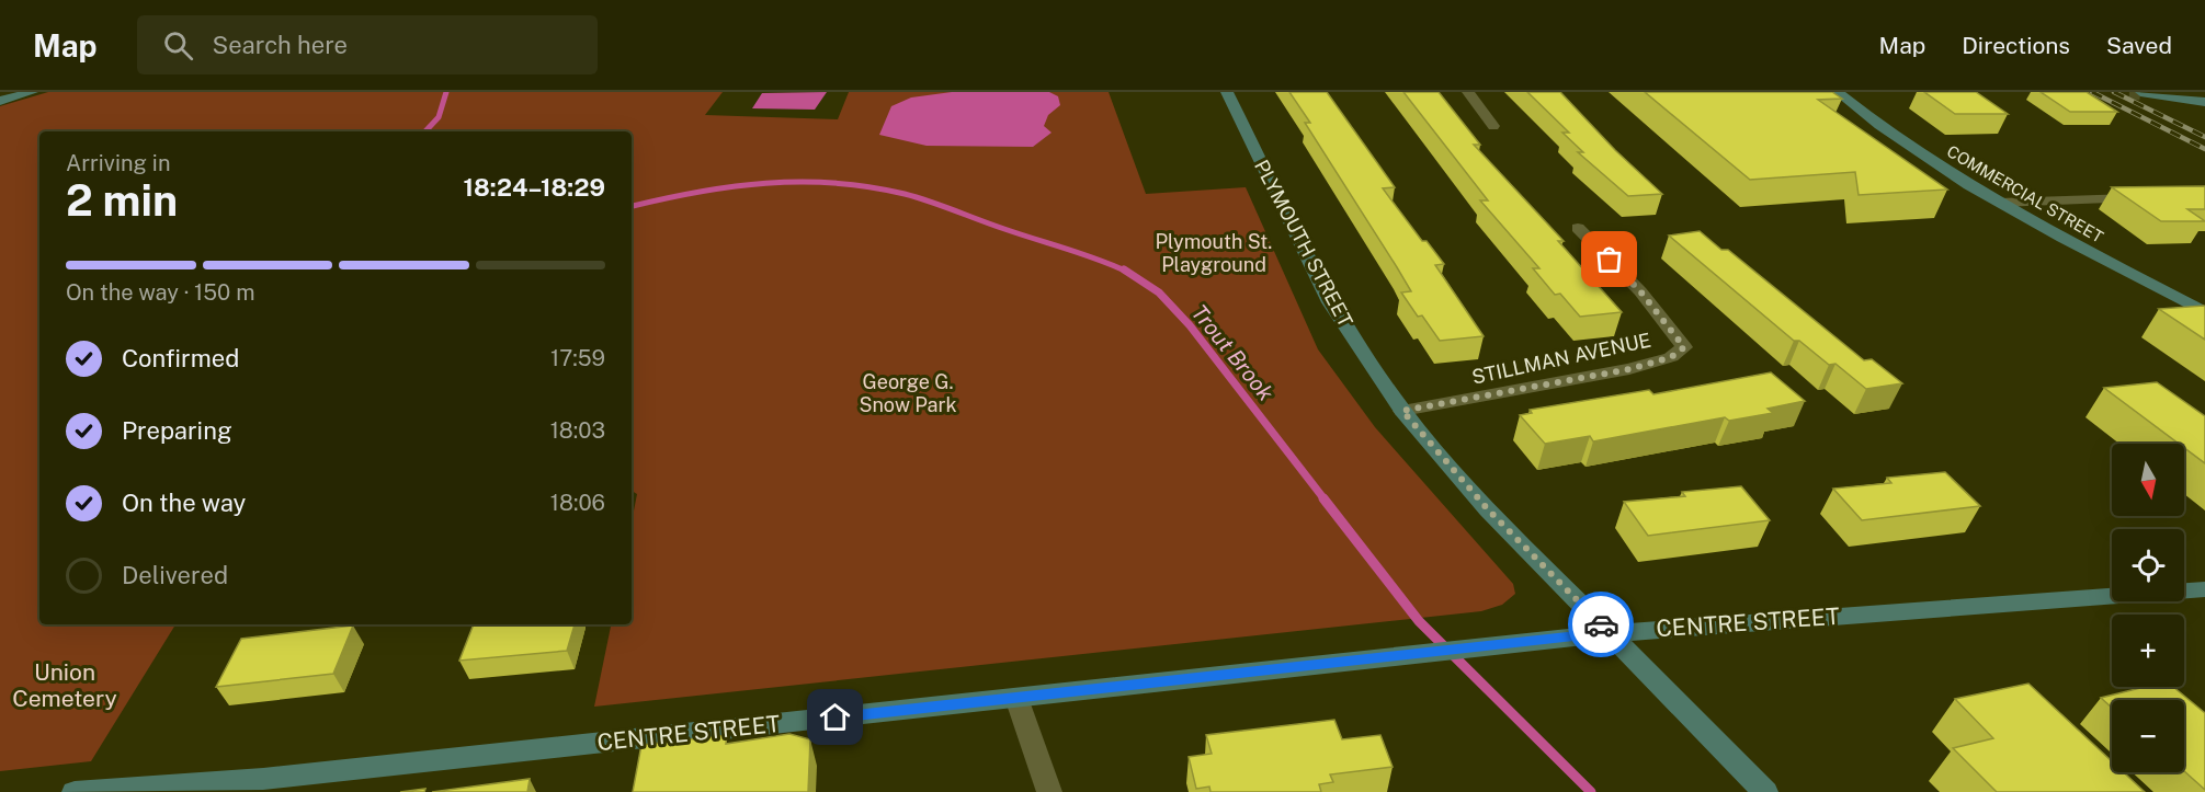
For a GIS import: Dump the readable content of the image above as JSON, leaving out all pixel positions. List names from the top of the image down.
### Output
{
  "streets": {
    "main road": ["COMMERCIAL STREET", "PLYMOUTH STREET", "CENTRE STREET"],
    "street": ["STILLMAN AVENUE"]
  },
  "crossings": [
    ["PLYMOUTH STREET", "STILLMAN AVENUE"],
    ["PLYMOUTH STREET", "CENTRE STREET"]
  ],
  "water": ["Trout Brook"],
  "parks": ["Plymouth St. Playground", "George G. Snow Park", "Union Cemetery"],
  "north": "bottom",
  "page": {
    "header": "Map",
    "search": "Search here",
    "nav": ["Map", "Directions", "Saved"],
    "heading": ["2 min", "Arriving in", "18:24–18:29"],
    "bar": "On the way · 150 m",
    "list": [
      ["Confirmed", "17:59"],
      ["Preparing", "18:03"],
      ["On the way", "18:06"],
      "Delivered"
    ],
    "map_buttons": ["+", "−"]
  }
}
